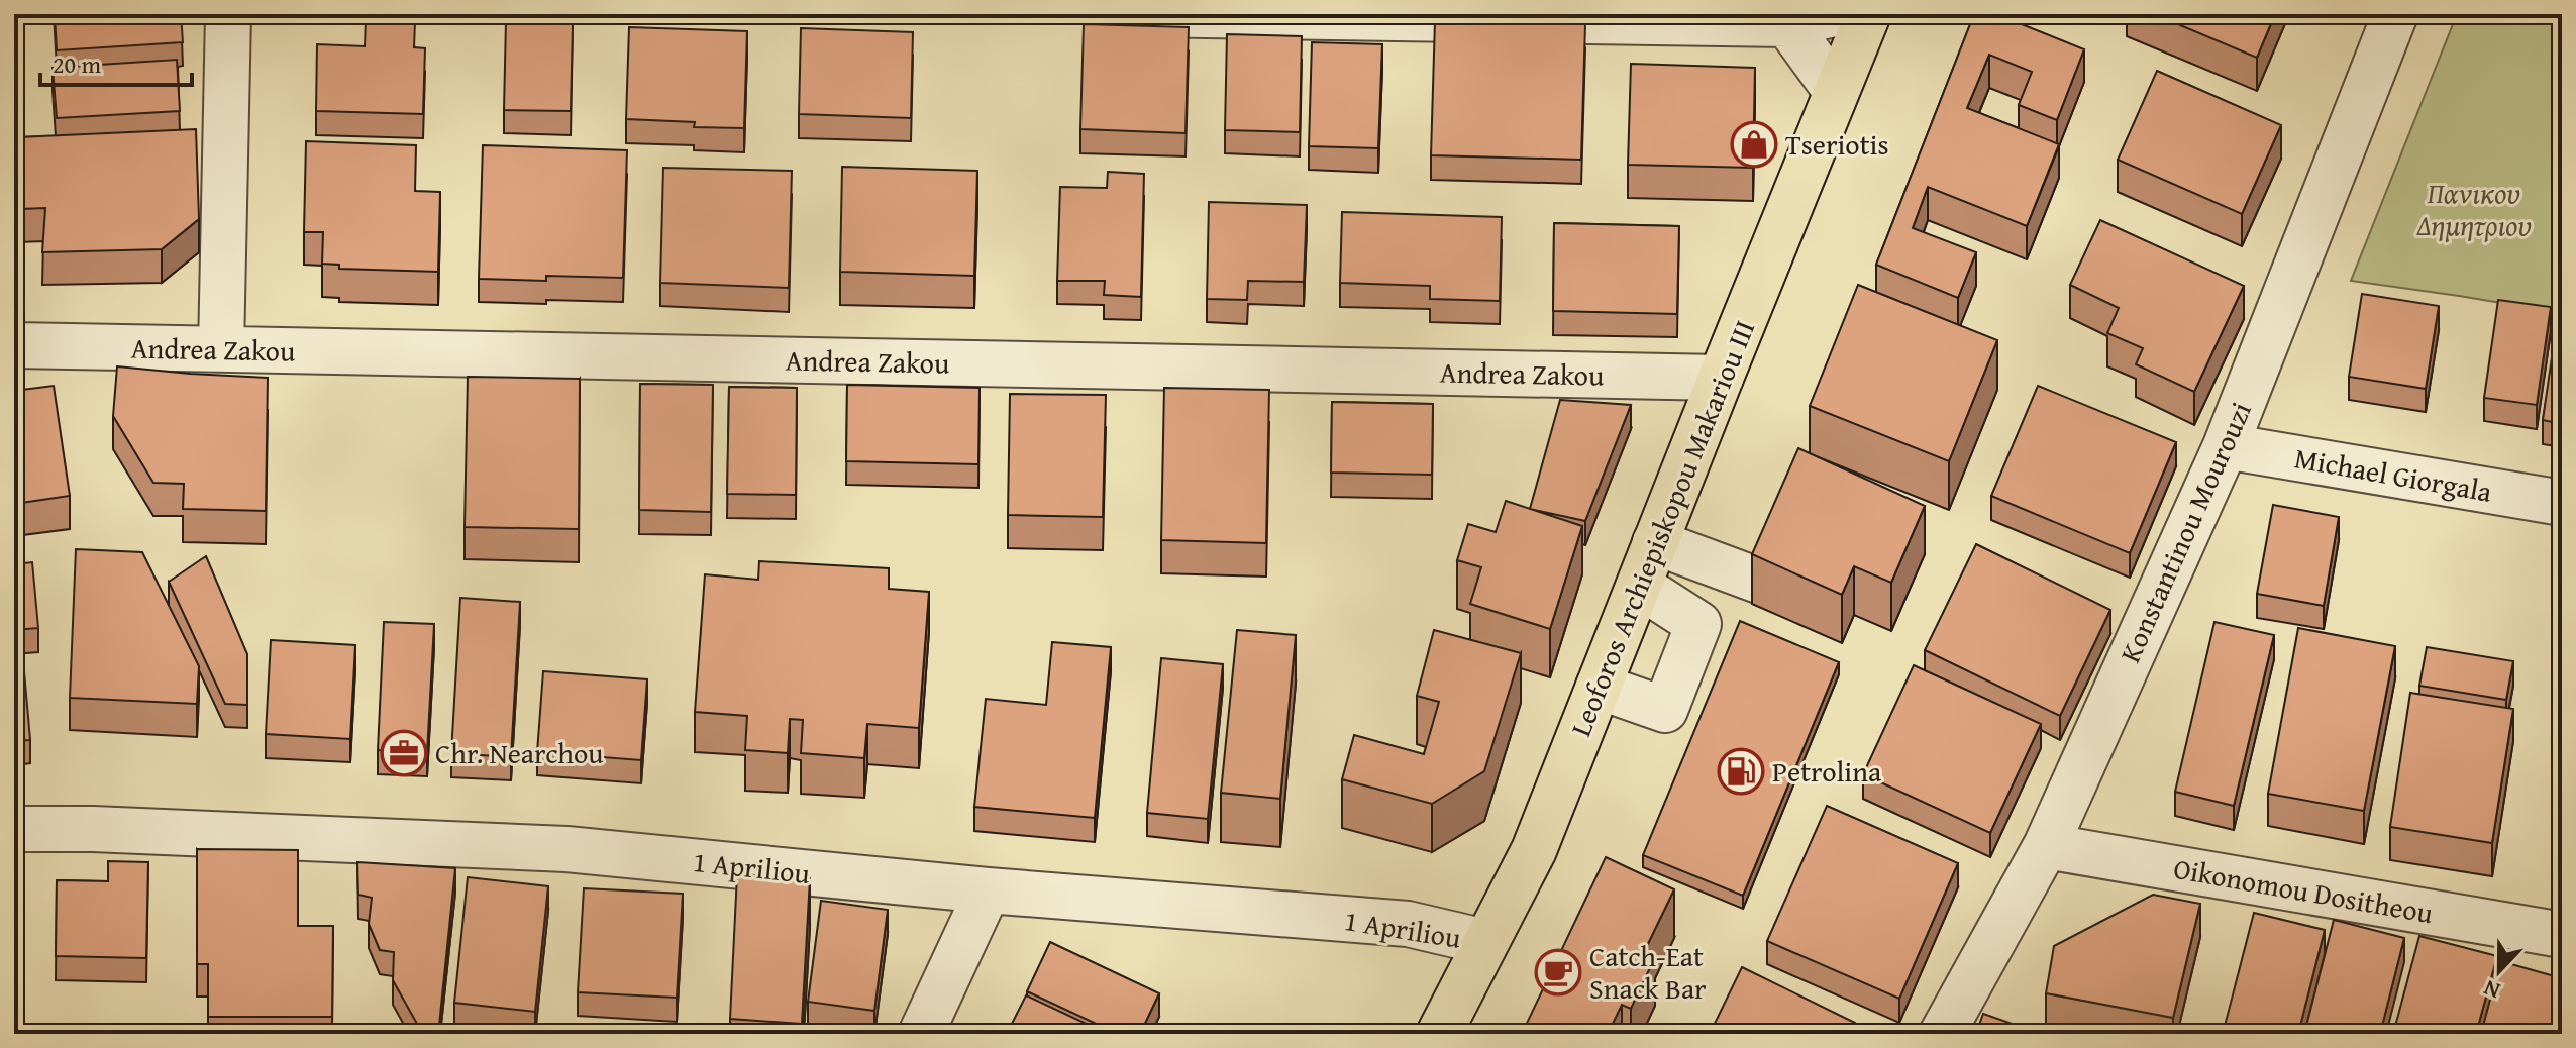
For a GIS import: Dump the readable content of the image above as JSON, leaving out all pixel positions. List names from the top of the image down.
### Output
{
  "streets": {
    "main road": ["Leoforos Archiepiskopou Makariou III"],
    "street": [
      "Andrea Zakou",
      "Michael Giorgala",
      "Konstantinou Mourouzi",
      "1 Apriliou",
      "Oikonomou Dositheou"
    ]
  },
  "crossings": [
    ["Andrea Zakou", "Leoforos Archiepiskopou Makariou III"],
    ["Michael Giorgala", "Konstantinou Mourouzi"],
    ["Leoforos Archiepiskopou Makariou III", "1 Apriliou"],
    ["Konstantinou Mourouzi", "Oikonomou Dositheou"]
  ],
  "parks": ["Πανικου Δημητριου"],
  "places": {
    "shop": ["Tseriotis"],
    "office": ["Chr. Nearchou"],
    "fuel station": ["Petrolina"],
    "cafe": ["Catch-Eat Snack Bar"]
  },
  "scale_bar": "20 m",
  "north": "bottom"
}
